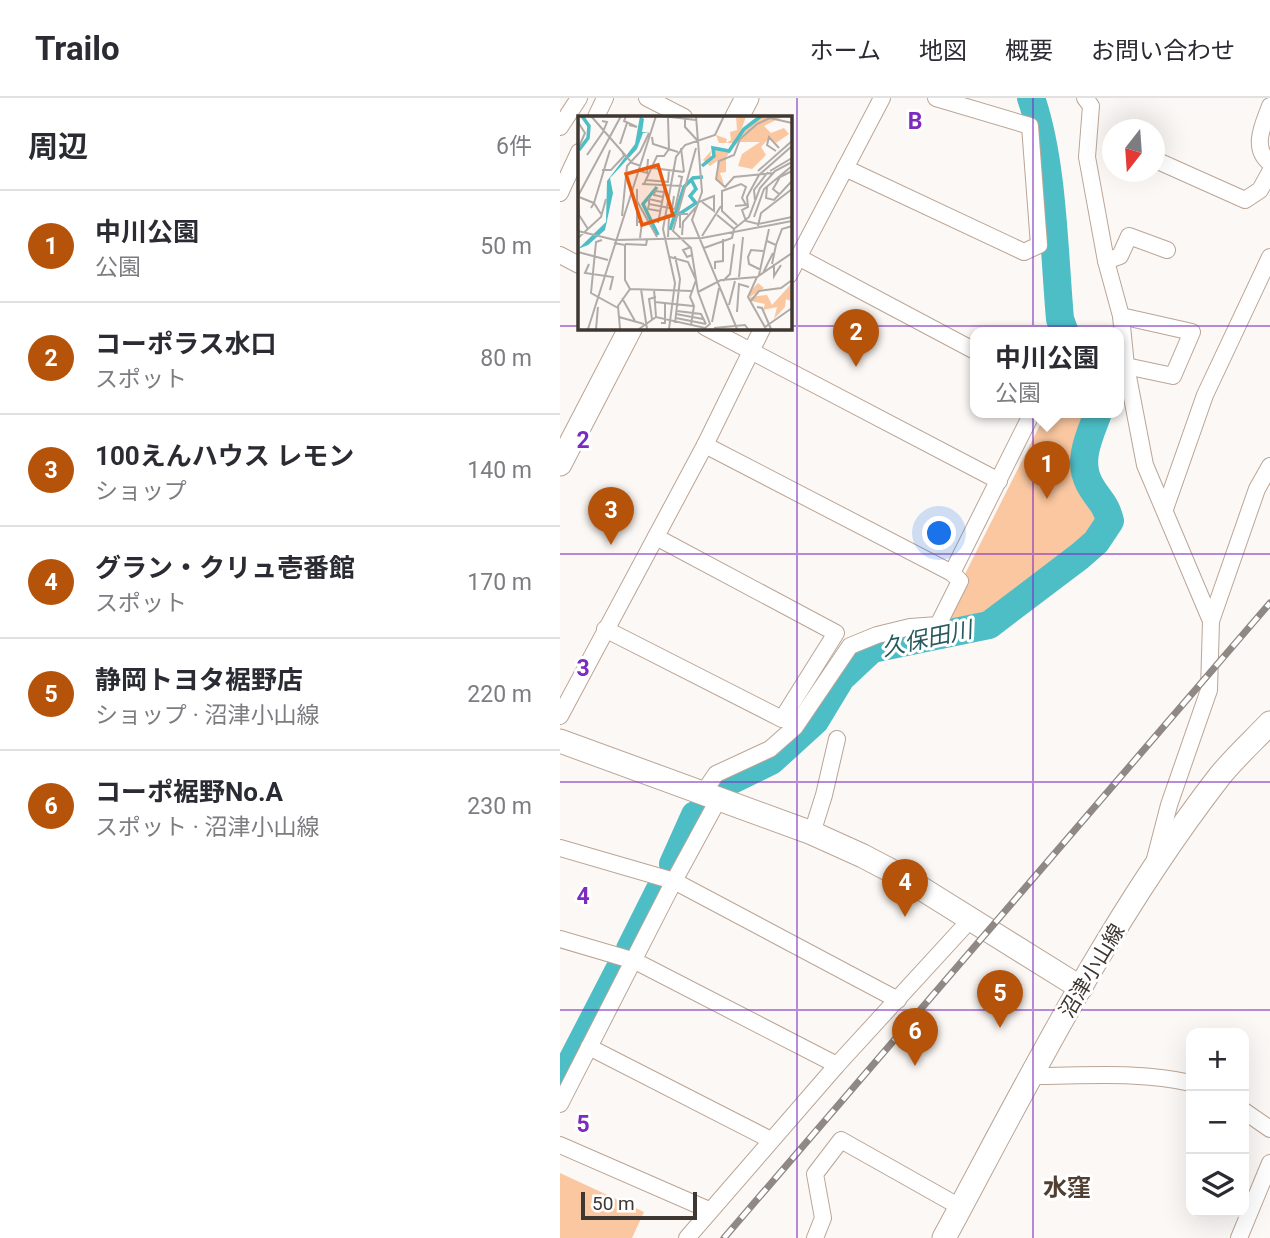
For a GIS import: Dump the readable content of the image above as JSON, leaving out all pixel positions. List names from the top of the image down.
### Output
{
  "streets": {
    "street": ["沼津小山線"]
  },
  "districts": ["水窪"],
  "water": ["久保田川"],
  "scale_bar": "50 m",
  "north": "bottom",
  "page": {
    "header": "Trailo",
    "nav": [
      "ホーム",
      "地図",
      "概要",
      "お問い合わせ"
    ],
    "heading": ["周辺", "6件"],
    "list": [
      {
        "mark": "1",
        "name": "中川公園",
        "note": "公園",
        "value": "50 m"
      },
      {
        "mark": "2",
        "name": "コーポラス水口",
        "note": "スポット",
        "value": "80 m"
      },
      {
        "mark": "3",
        "name": "100えんハウス レモン",
        "note": "ショップ",
        "value": "140 m"
      },
      {
        "mark": "4",
        "name": "グラン・クリュ壱番館",
        "note": "スポット",
        "value": "170 m"
      },
      {
        "mark": "5",
        "name": "静岡トヨタ裾野店",
        "note": "ショップ · 沼津小山線",
        "value": "220 m"
      },
      {
        "mark": "6",
        "name": "コーポ裾野No.A",
        "note": "スポット · 沼津小山線",
        "value": "230 m"
      }
    ],
    "pins": [
      "2",
      "1",
      "3",
      "4",
      "5",
      "6"
    ],
    "popup": ["中川公園", "公園"],
    "map_buttons": ["+", "−"],
    "scale": "50 m"
  },
  "grid": {
    "columns": ["B"],
    "rows": [
      "2",
      "3",
      "4",
      "5"
    ]
  }
}
